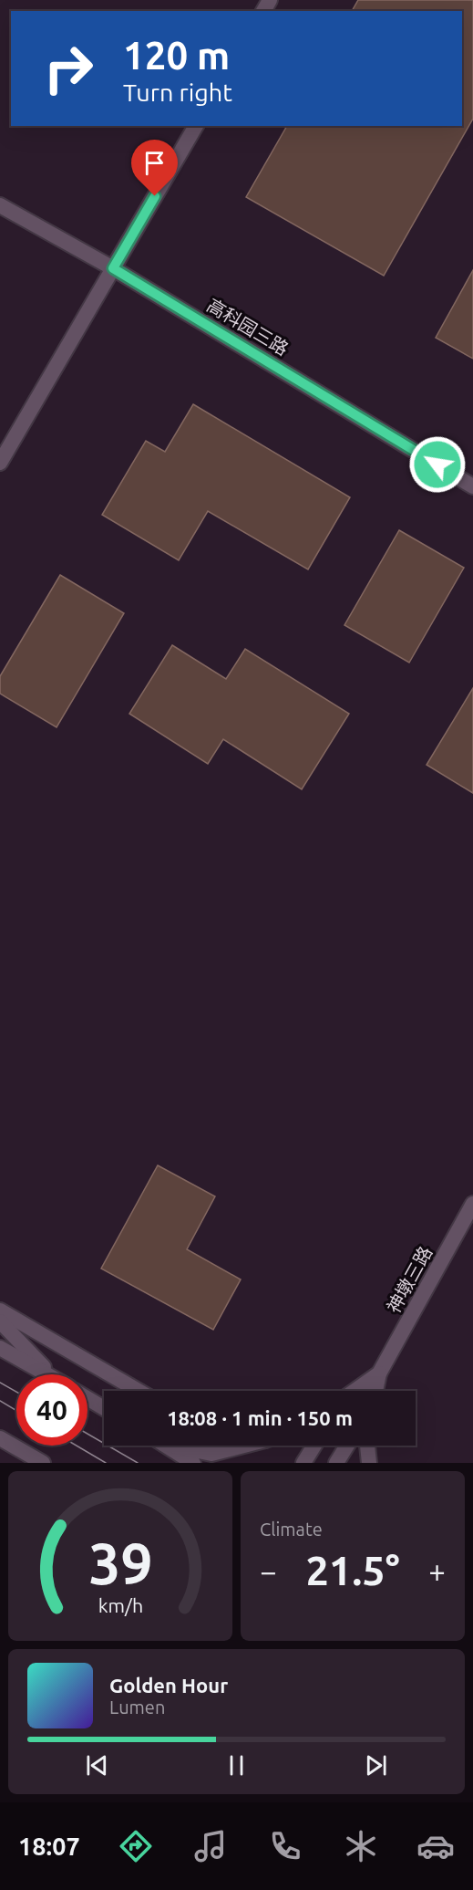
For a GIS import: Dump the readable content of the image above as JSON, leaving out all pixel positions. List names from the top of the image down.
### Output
{
  "streets": {
    "street": ["高科园三路", "神墩三路"]
  },
  "page": {
    "turn": ["120 m", "Turn right"],
    "limit": "40",
    "trip": "18:08 · 1 min · 150 m",
    "tile": "Climate",
    "heat": ["−", "21.5°", "+"],
    "song": ["Golden Hour", "Lumen"],
    "tabs": "18:07",
    "gauge": ["39", "km/h"]
  }
}
